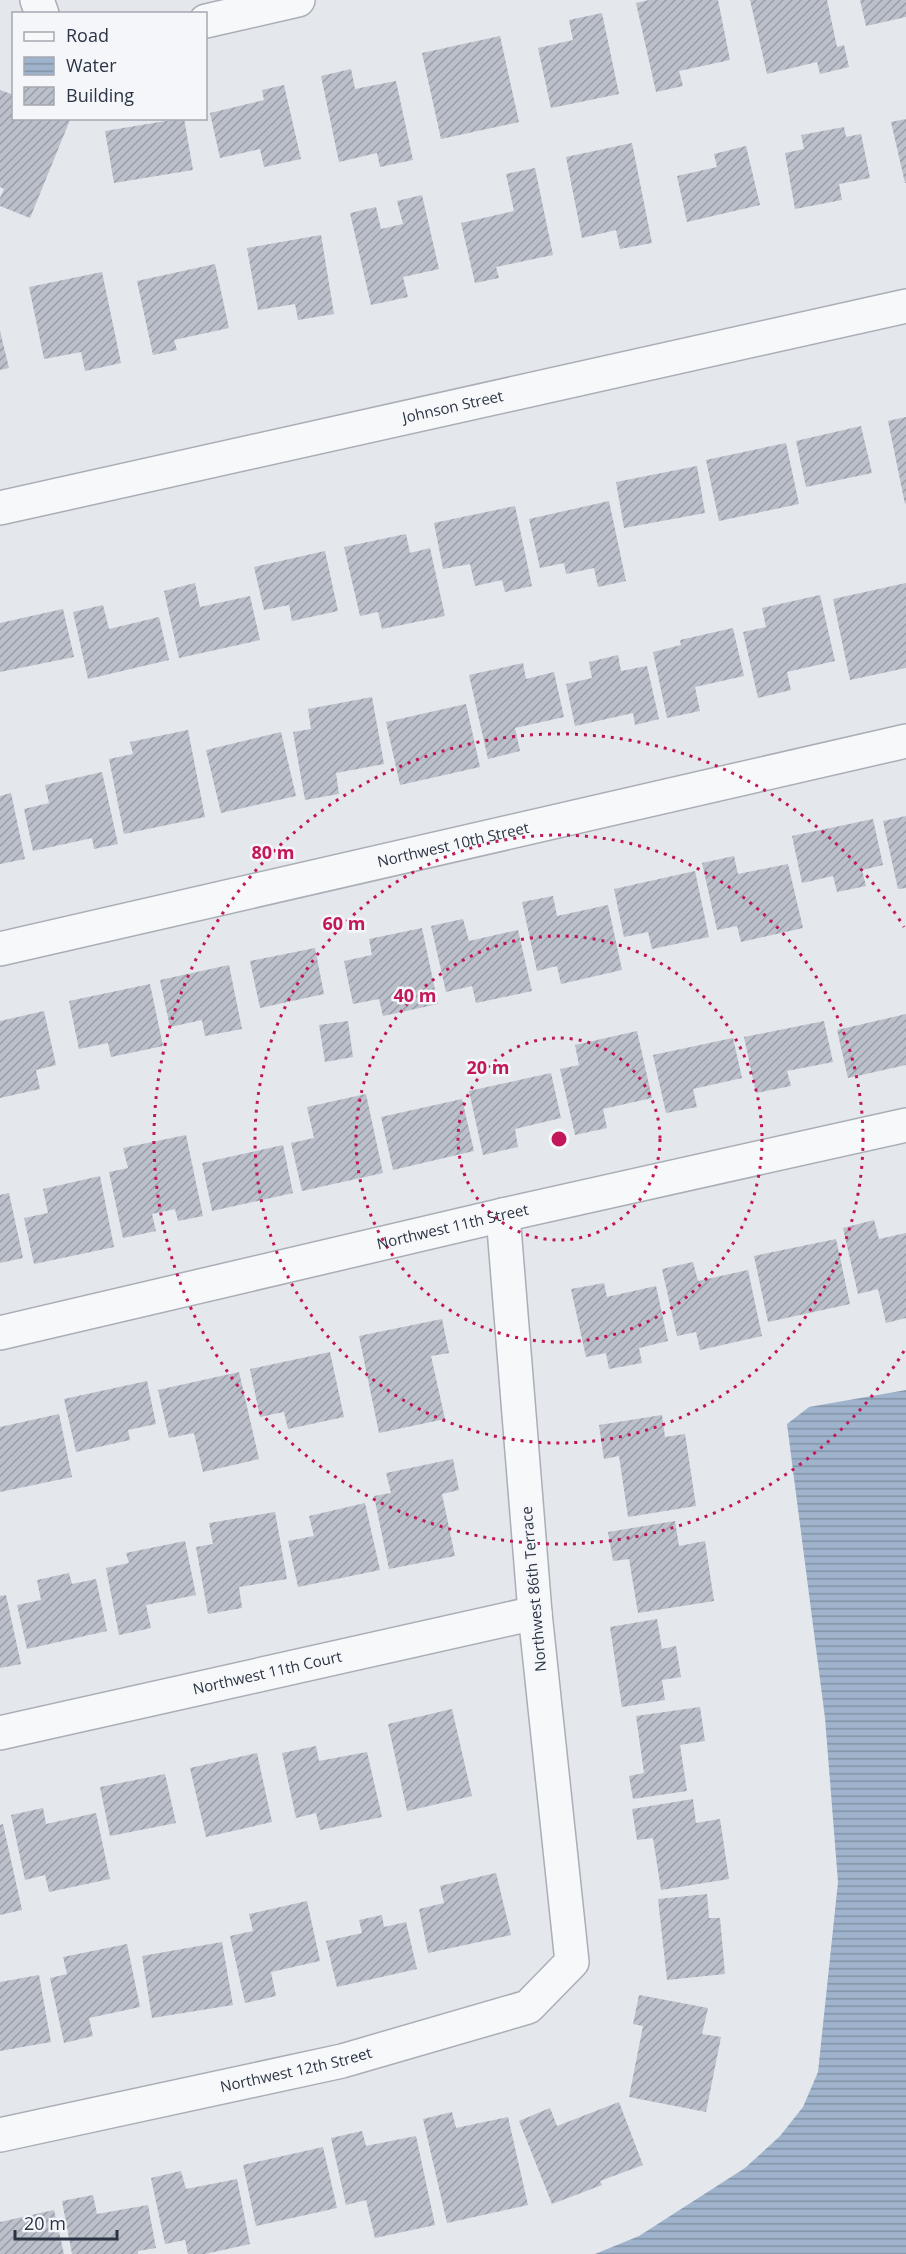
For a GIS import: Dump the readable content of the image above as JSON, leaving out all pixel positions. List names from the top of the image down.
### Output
{
  "streets": {
    "street": [
      "Johnson Street",
      "Northwest 10th Street",
      "Northwest 11th Street",
      "Northwest 86th Terrace",
      "Northwest 11th Court",
      "Northwest 12th Street"
    ]
  },
  "crossings": [
    ["Northwest 11th Street", "Northwest 86th Terrace"],
    ["Northwest 86th Terrace", "Northwest 11th Court"],
    ["Northwest 86th Terrace", "Northwest 12th Street"]
  ],
  "legend": ["Road", "Water", "Building"],
  "scale_bar": "20 m",
  "rings": [
    "80 m",
    "60 m",
    "40 m",
    "20 m"
  ]
}
